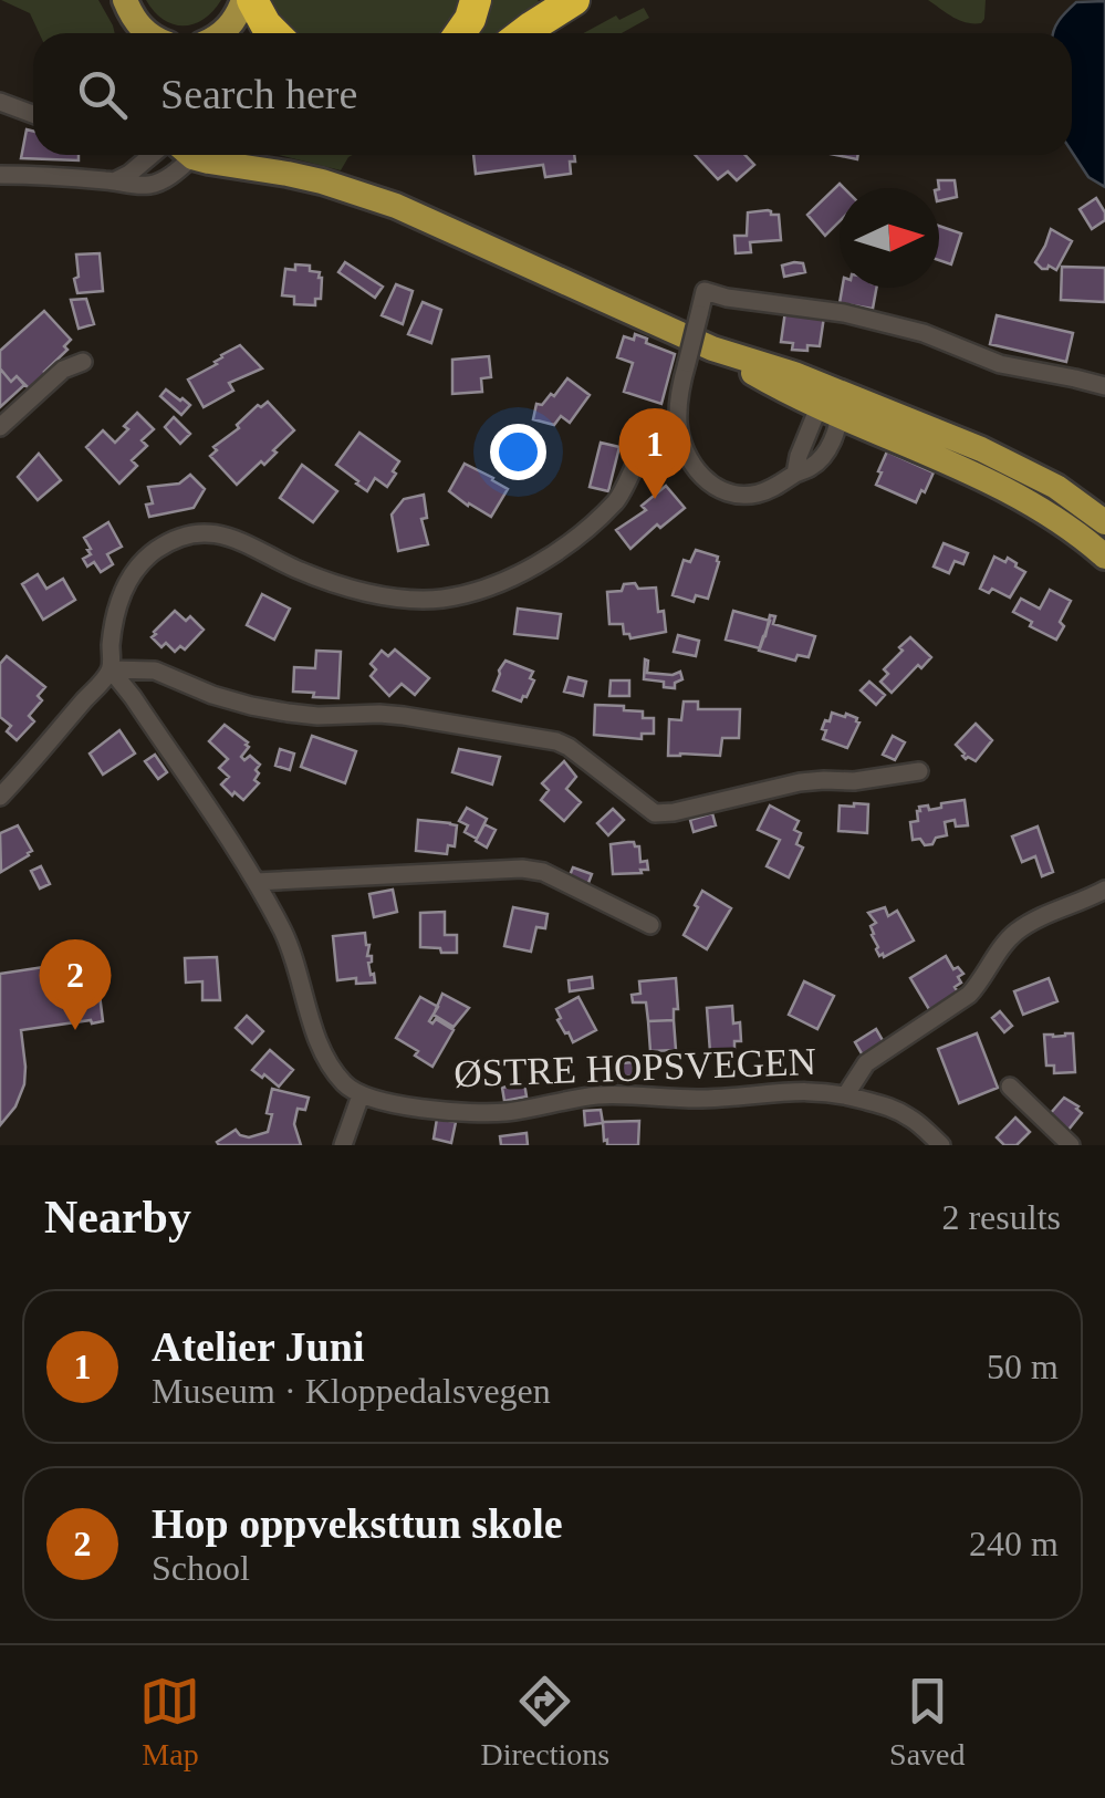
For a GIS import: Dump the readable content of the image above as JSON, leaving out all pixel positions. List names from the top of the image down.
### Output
{
  "streets": {
    "street": ["ØSTRE HOPSVEGEN"]
  },
  "north": "right",
  "page": {
    "search": "Search here",
    "pins": ["1", "2"],
    "heading": ["Nearby", "2 results"],
    "list": [
      {
        "mark": "1",
        "name": "Atelier Juni",
        "note": "Museum · Kloppedalsvegen",
        "value": "50 m"
      },
      {
        "mark": "2",
        "name": "Hop oppveksttun skole",
        "note": "School",
        "value": "240 m"
      }
    ],
    "nav": ["Map", "Directions", "Saved"]
  }
}
